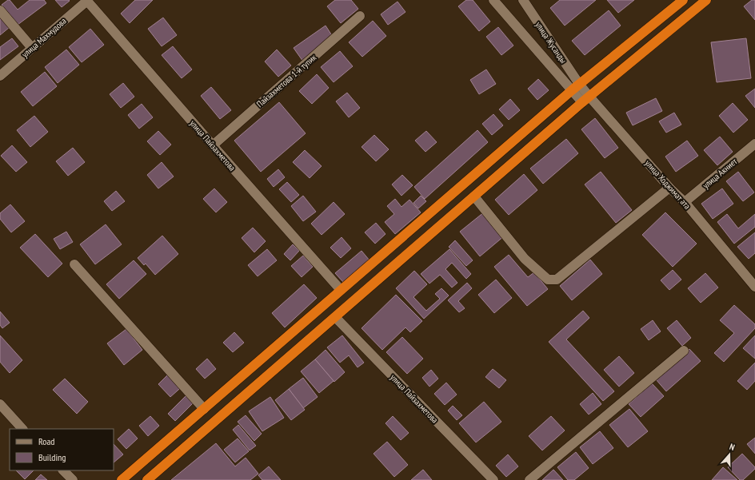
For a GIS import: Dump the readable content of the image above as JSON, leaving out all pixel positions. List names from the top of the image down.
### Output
{
  "streets": {
    "street": [
      "улица Махмудова",
      "улица Жусанды",
      "Пайзахметова 1-й тупик",
      "улица Пайзахметова",
      "улица Акниет",
      "улица Ходжимат ата"
    ]
  },
  "crossings": [
    ["улица Махмудова", "улица Пайзахметова"],
    ["улица Жусанды", "улица Ходжимат ата"],
    ["Пайзахметова 1-й тупик", "улица Пайзахметова"],
    ["улица Акниет", "улица Ходжимат ата"]
  ],
  "legend": ["Road", "Building"],
  "north": "top"
}
